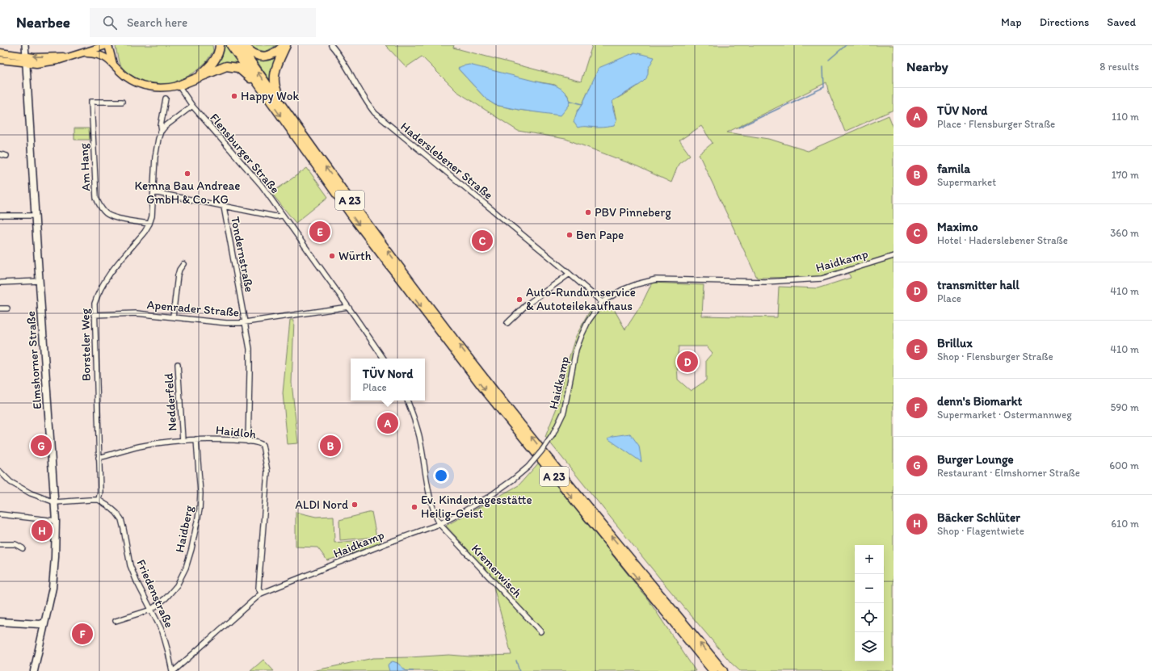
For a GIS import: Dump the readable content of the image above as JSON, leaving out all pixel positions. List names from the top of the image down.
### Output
{
  "streets": {
    "highway": ["A 23"],
    "main road": ["Elmshorner Straße"],
    "street": [
      "Flensburger Straße",
      "Haderslebener Straße",
      "Am Hang",
      "Tondernstraße",
      "Haidkamp",
      "Apenrader Straße",
      "Borsteler Weg",
      "Nedderfeld",
      "Haidloh",
      "Haidberg",
      "Kremerwisch",
      "Friedenstraße"
    ]
  },
  "crossings": [
    ["Flensburger Straße", "Tondernstraße"],
    ["Flensburger Straße", "Apenrader Straße"],
    ["Haderslebener Straße", "Haidkamp"],
    ["Am Hang", "Borsteler Weg"],
    ["Tondernstraße", "Apenrader Straße"],
    ["Tondernstraße", "Borsteler Weg"],
    ["Tondernstraße", "Haidloh"],
    ["Haidkamp", "Haidloh"],
    ["Haidkamp", "Kremerwisch"],
    ["Haidkamp", "Friedenstraße"],
    ["Apenrader Straße", "Borsteler Weg"],
    ["Borsteler Weg", "Haidloh"],
    ["Borsteler Weg", "Friedenstraße"],
    ["Nedderfeld", "Haidloh"],
    ["Haidloh", "Haidberg"],
    ["Haidberg", "Friedenstraße"]
  ],
  "places": [
    "Happy Wok",
    "Kemna Bau Andreae GmbH & Co. KG",
    "PBV Pinneberg",
    "Ben Pape",
    "Würth",
    "Auto-Rundumservice & Autoteilekaufhaus",
    "ALDI Nord",
    "Ev. Kindertagesstätte Heilig-Geist"
  ],
  "page": {
    "header": "Nearbee",
    "search": "Search here",
    "nav": ["Map", "Directions", "Saved"],
    "heading": ["Nearby", "8 results"],
    "list": [
      {
        "mark": "A",
        "name": "TÜV Nord",
        "note": "Place · Flensburger Straße",
        "value": "110 m"
      },
      {
        "mark": "B",
        "name": "famila",
        "note": "Supermarket",
        "value": "170 m"
      },
      {
        "mark": "C",
        "name": "Maximo",
        "note": "Hotel · Haderslebener Straße",
        "value": "360 m"
      },
      {
        "mark": "D",
        "name": "transmitter hall",
        "note": "Place",
        "value": "410 m"
      },
      {
        "mark": "E",
        "name": "Brillux",
        "note": "Shop · Flensburger Straße",
        "value": "410 m"
      },
      {
        "mark": "F",
        "name": "denn's Biomarkt",
        "note": "Supermarket · Ostermannweg",
        "value": "590 m"
      },
      {
        "mark": "G",
        "name": "Burger Lounge",
        "note": "Restaurant · Elmshorner Straße",
        "value": "600 m"
      },
      {
        "mark": "H",
        "name": "Bäcker Schlüter",
        "note": "Shop · Flagentwiete",
        "value": "610 m"
      }
    ],
    "pins": [
      "E",
      "C",
      "D",
      "A",
      "B",
      "G",
      "H",
      "F"
    ],
    "popup": ["TÜV Nord", "Place"],
    "map_buttons": ["+", "−"]
  }
}
